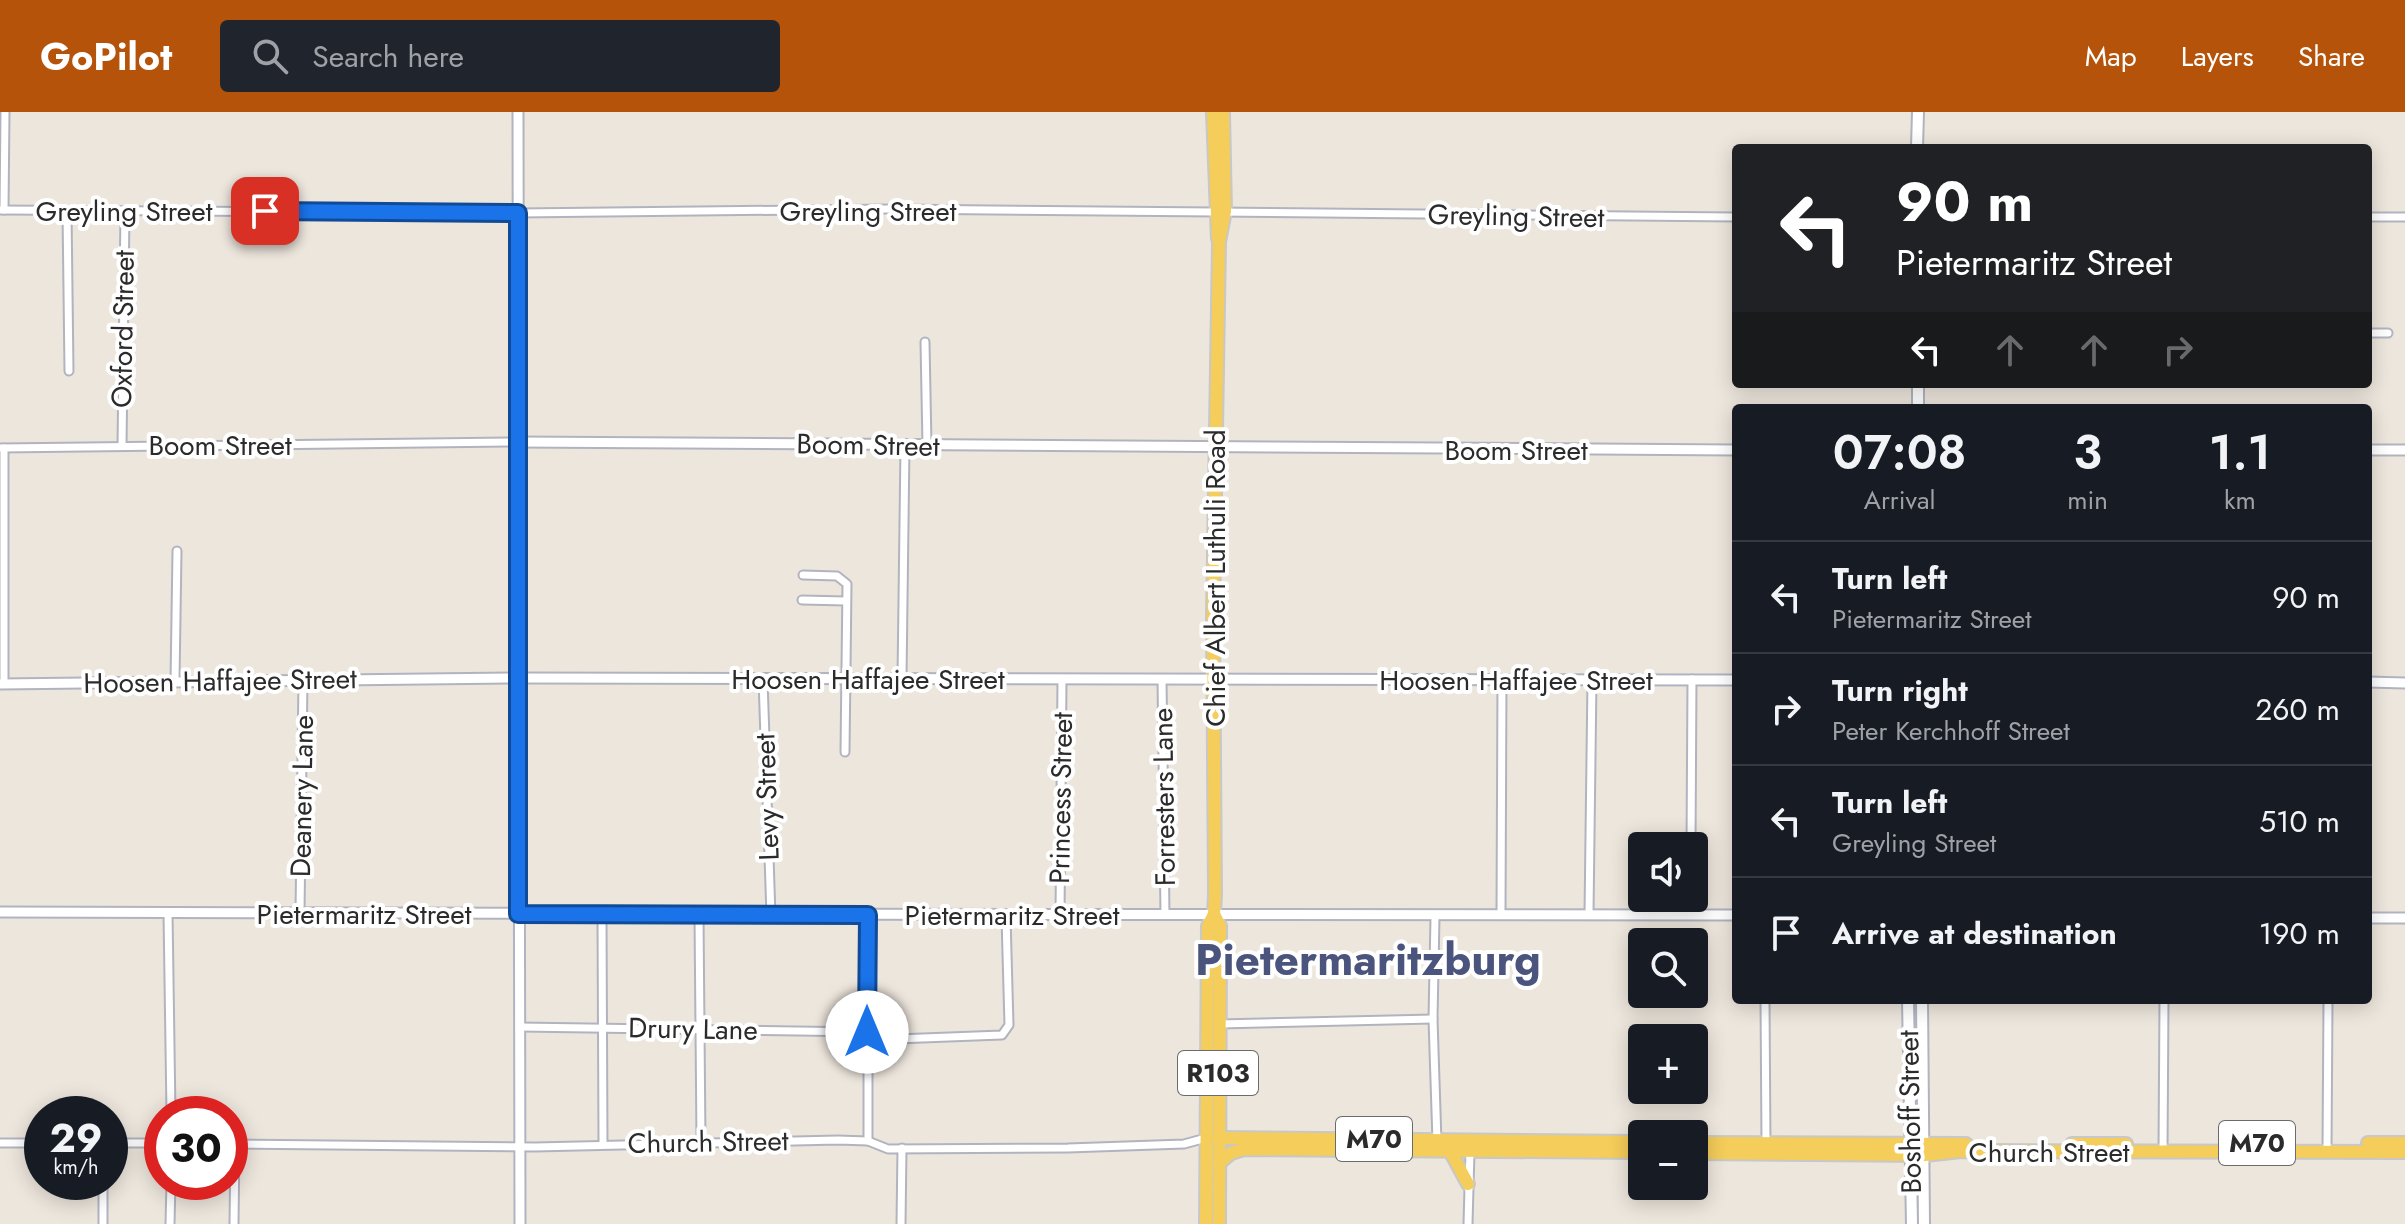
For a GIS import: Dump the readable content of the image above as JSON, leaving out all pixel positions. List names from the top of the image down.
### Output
{
  "streets": {
    "main road": [
      "Chief Albert Luthuli Road",
      "R103",
      "Boshoff Street",
      "M70",
      "Church Street"
    ],
    "street": [
      "Greyling Street",
      "Oxford Street",
      "Boom Street",
      "Hoosen Haffajee Street",
      "Deanery Lane",
      "Levy Street",
      "Forresters Lane",
      "Princess Street",
      "Pietermaritz Street",
      "Drury Lane"
    ]
  },
  "crossings": [
    ["Greyling Street", "Oxford Street"],
    ["Greyling Street", "Chief Albert Luthuli Road"],
    ["Oxford Street", "Boom Street"],
    ["Boom Street", "Chief Albert Luthuli Road"],
    ["Chief Albert Luthuli Road", "Hoosen Haffajee Street"],
    ["Chief Albert Luthuli Road", "Pietermaritz Street"],
    ["Chief Albert Luthuli Road", "Church Street"],
    ["Hoosen Haffajee Street", "Deanery Lane"],
    ["Hoosen Haffajee Street", "Levy Street"],
    ["Hoosen Haffajee Street", "Forresters Lane"],
    ["Hoosen Haffajee Street", "Princess Street"],
    ["Deanery Lane", "Pietermaritz Street"],
    ["Levy Street", "Pietermaritz Street"],
    ["Forresters Lane", "Pietermaritz Street"],
    ["Princess Street", "Pietermaritz Street"],
    ["Pietermaritz Street", "Drury Lane"],
    ["Boshoff Street", "Church Street"]
  ],
  "districts": ["Pietermaritzburg"],
  "page": {
    "header": "GoPilot",
    "search": "Search here",
    "nav": ["Map", "Layers", "Share"],
    "turn": ["90 m", "Pietermaritz Street"],
    "eta": [
      "07:08",
      "Arrival",
      "3",
      "min",
      "1.1",
      "km"
    ],
    "list": [
      {
        "name": "Turn left",
        "note": "Pietermaritz Street",
        "value": "90 m"
      },
      {
        "name": "Turn right",
        "note": "Peter Kerchhoff Street",
        "value": "260 m"
      },
      {
        "name": "Turn left",
        "note": "Greyling Street",
        "value": "510 m"
      },
      {
        "name": "Arrive at destination",
        "value": "190 m"
      }
    ],
    "map_buttons": ["+", "−"],
    "speed": "29 km/h",
    "limit": "30"
  }
}
